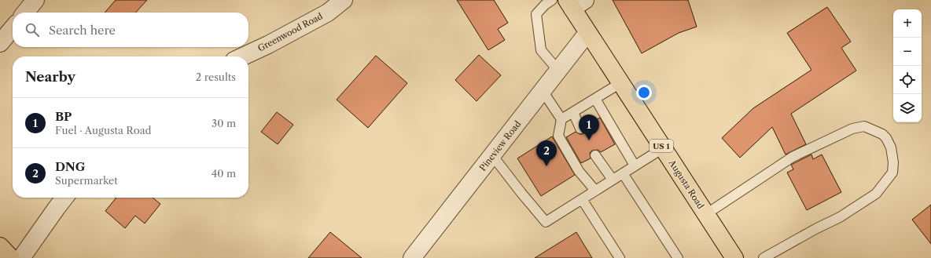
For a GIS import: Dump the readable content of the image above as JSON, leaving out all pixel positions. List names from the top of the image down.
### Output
{
  "streets": {
    "main road": ["US 1", "Augusta Road"],
    "street": ["Greenwood Road", "Pineview Road"]
  },
  "crossings": [
    ["Pineview Road", "Augusta Road"]
  ],
  "page": {
    "map_buttons": ["+", "−"],
    "search": "Search here",
    "heading": ["Nearby", "2 results"],
    "list": [
      {
        "mark": "1",
        "name": "BP",
        "note": "Fuel · Augusta Road",
        "value": "30 m"
      },
      {
        "mark": "2",
        "name": "DNG",
        "note": "Supermarket",
        "value": "40 m"
      }
    ],
    "pins": ["1", "2"]
  }
}
